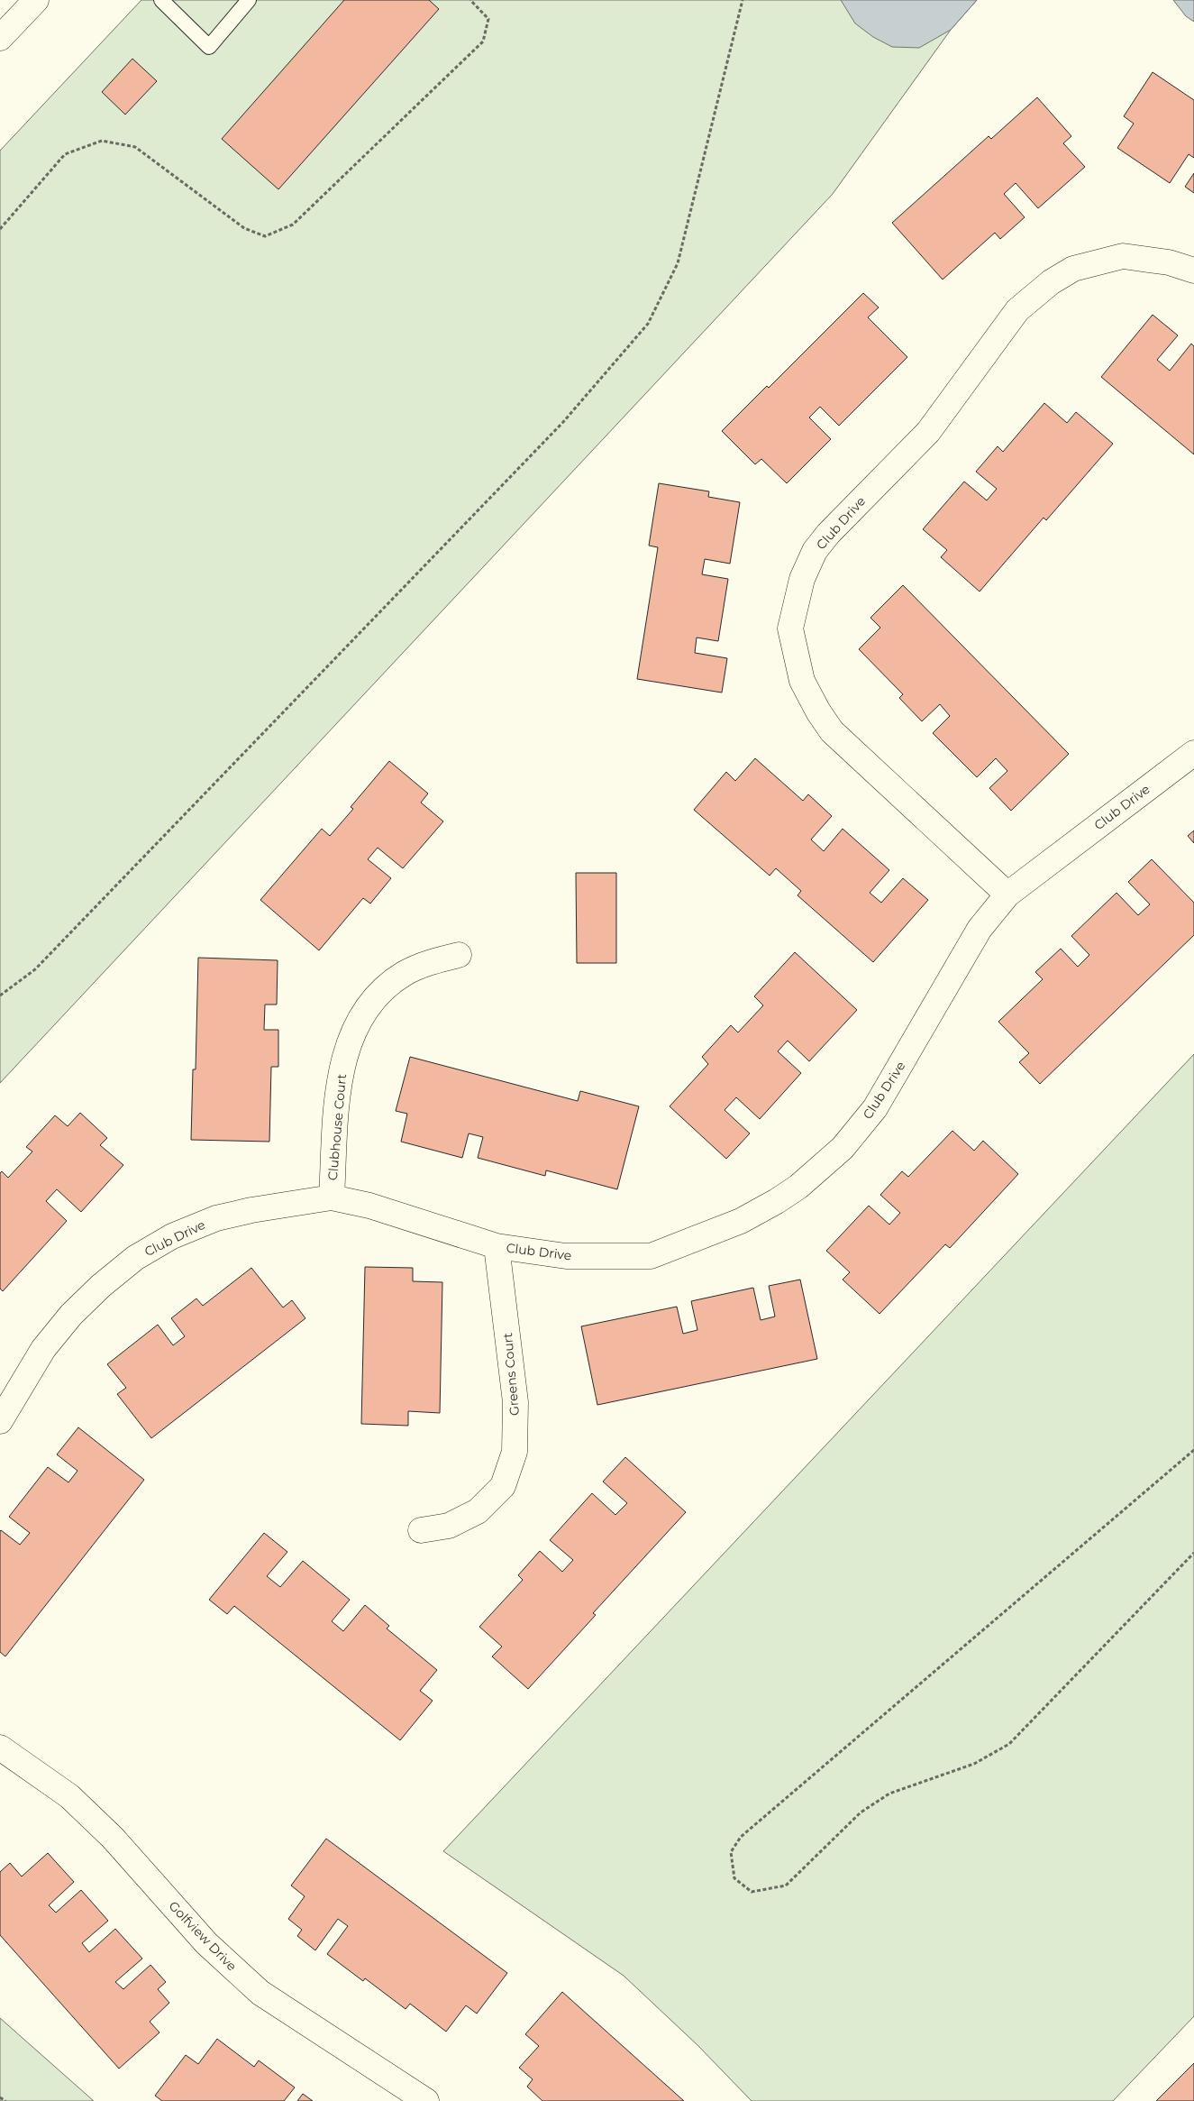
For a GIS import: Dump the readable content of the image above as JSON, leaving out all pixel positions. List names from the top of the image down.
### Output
{
  "streets": {
    "street": [
      "Club Drive",
      "Clubhouse Court",
      "Greens Court",
      "Golfview Drive"
    ]
  },
  "crossings": [
    ["Club Drive", "Clubhouse Court"],
    ["Club Drive", "Greens Court"]
  ]
}
